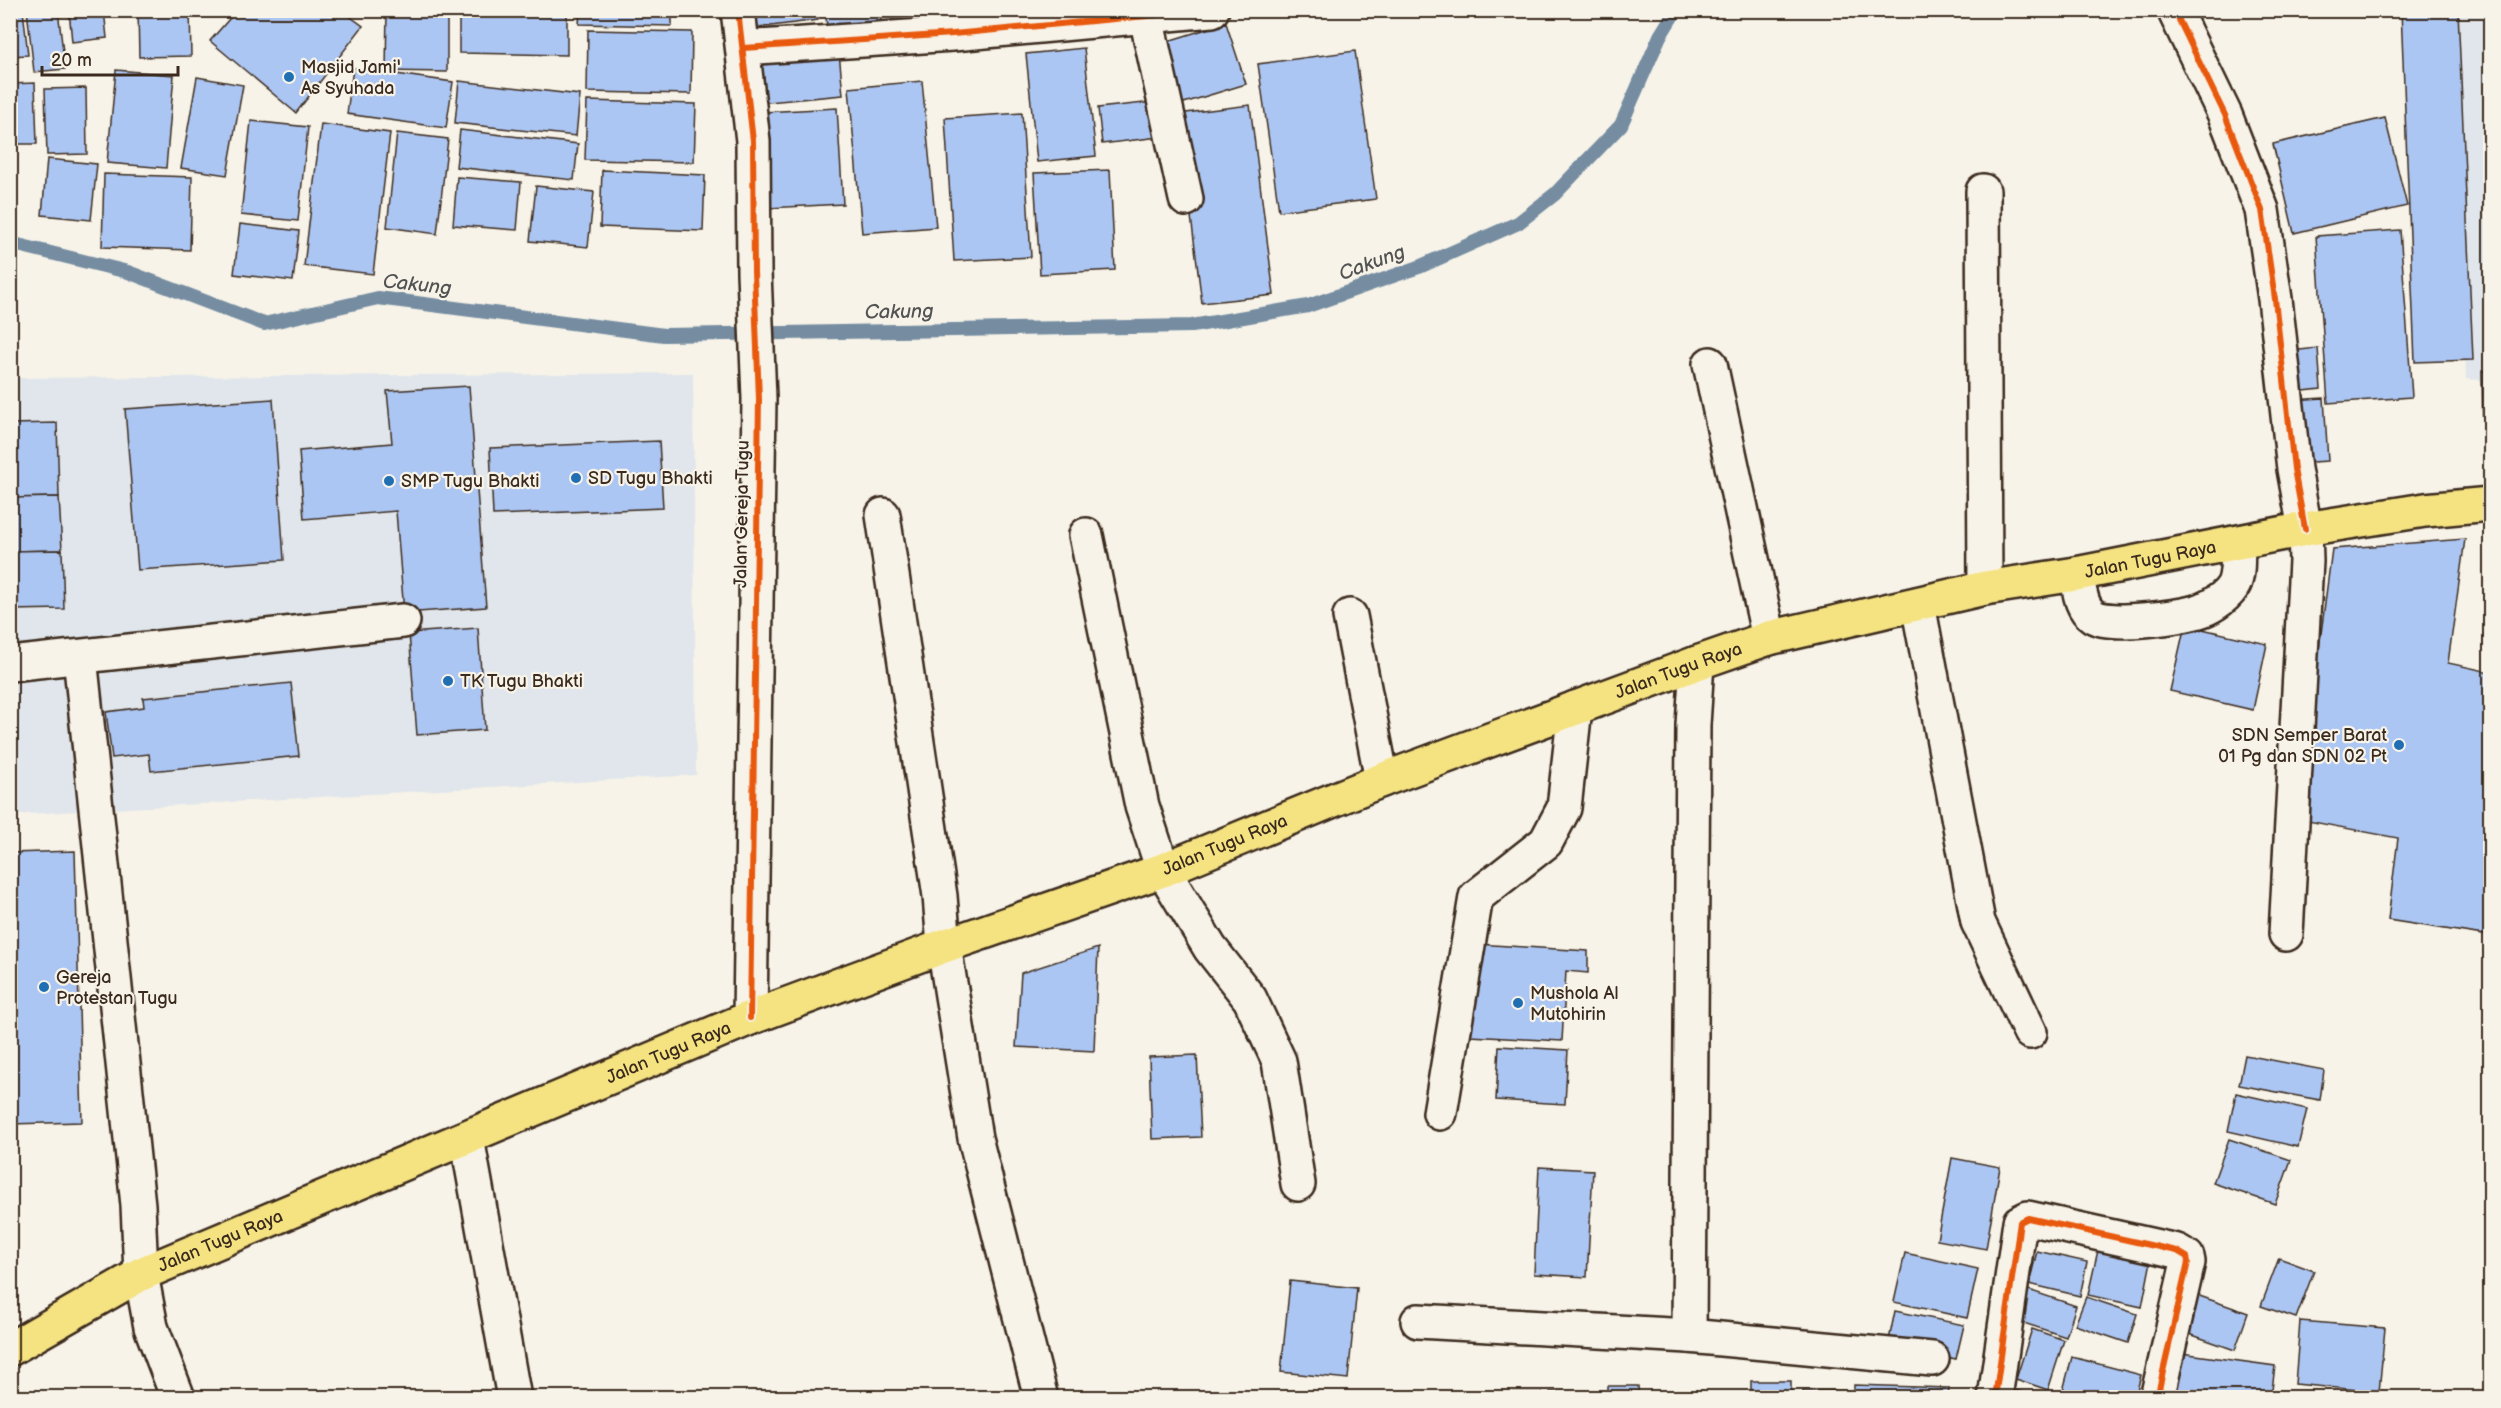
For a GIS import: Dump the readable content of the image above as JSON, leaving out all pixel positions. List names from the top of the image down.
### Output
{
  "streets": {
    "main road": ["Jalan Tugu Raya"],
    "street": ["Jalan Gereja Tugu"]
  },
  "crossings": [
    ["Jalan Gereja Tugu", "Jalan Tugu Raya"]
  ],
  "water": ["Cakung"],
  "places": [
    "Masjid Jami' As Syuhada",
    "SD Tugu Bhakti",
    "SMP Tugu Bhakti",
    "TK Tugu Bhakti",
    "SDN Semper Barat 01 Pg dan SDN 02 Pt",
    "Gereja Protestan Tugu",
    "Mushola Al Mutohirin"
  ],
  "scale_bar": "20 m"
}
